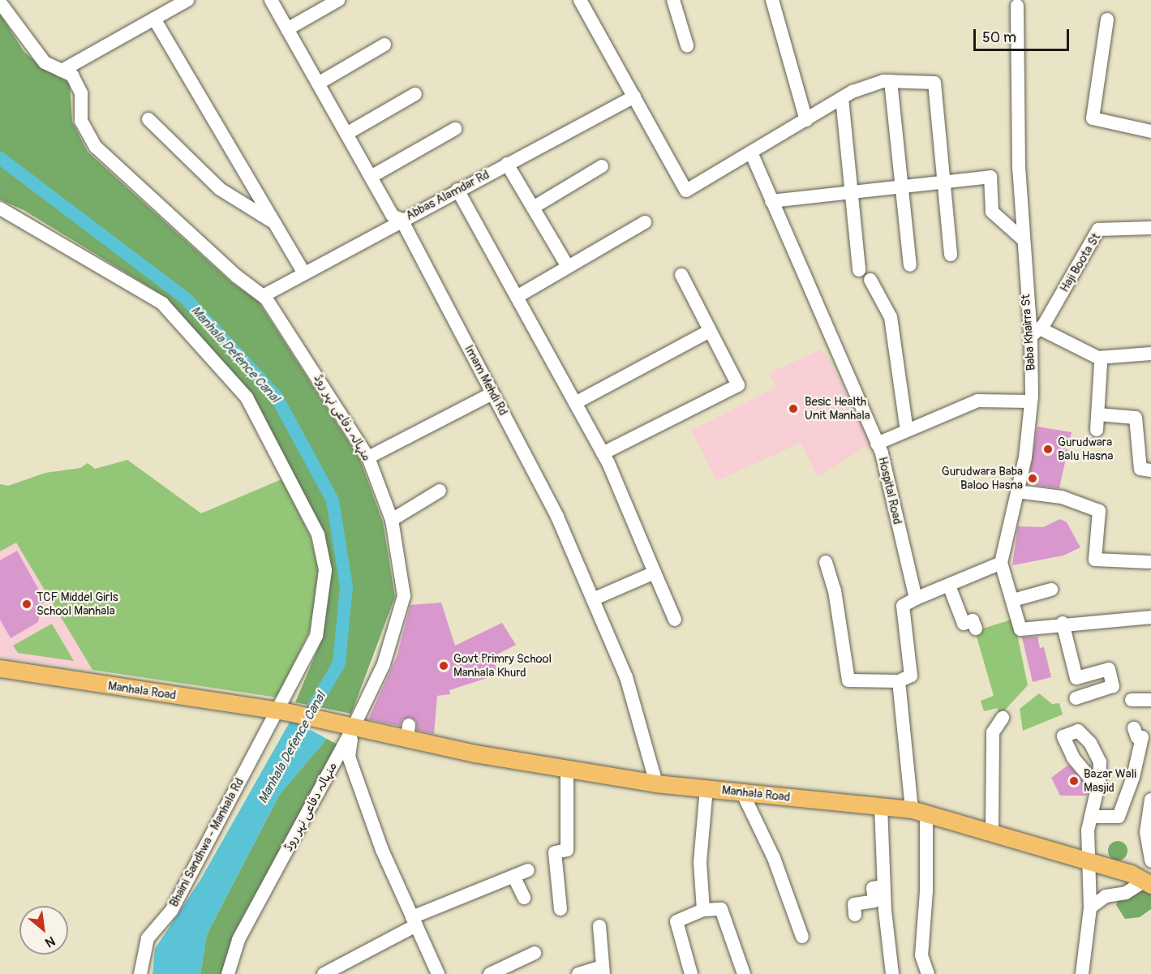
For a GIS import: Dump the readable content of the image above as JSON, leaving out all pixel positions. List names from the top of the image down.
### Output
{
  "streets": {
    "main road": ["Manhala Road"],
    "street": [
      "Abbas Alamdar Rd",
      "Haji Boota St",
      "Baba Khairra St",
      "Imam Mehdi Rd",
      "منہالہ دفاعی نہر روڈ",
      "Hospital Road",
      "Bhaini Sandhwa - Manhala Rd"
    ]
  },
  "crossings": [
    ["Abbas Alamdar Rd", "Imam Mehdi Rd"],
    ["Abbas Alamdar Rd", "منہالہ دفاعی نہر روڈ"],
    ["Haji Boota St", "Baba Khairra St"],
    ["Imam Mehdi Rd", "Manhala Road"],
    ["منہالہ دفاعی نہر روڈ", "Manhala Road"],
    ["Manhala Road", "Bhaini Sandhwa - Manhala Rd"]
  ],
  "water": ["Manhala Defence Canal"],
  "places": [
    "Besic Health Unit Manhala",
    "Gurudwara Balu Hasna",
    "Gurudwara Baba Baloo Hasna",
    "TCF Middel Girls School Manhala",
    "Govt Primry School Manhala Khurd",
    "Bazar Wali Masjid"
  ],
  "scale_bar": "50 m",
  "north": "bottom right"
}
